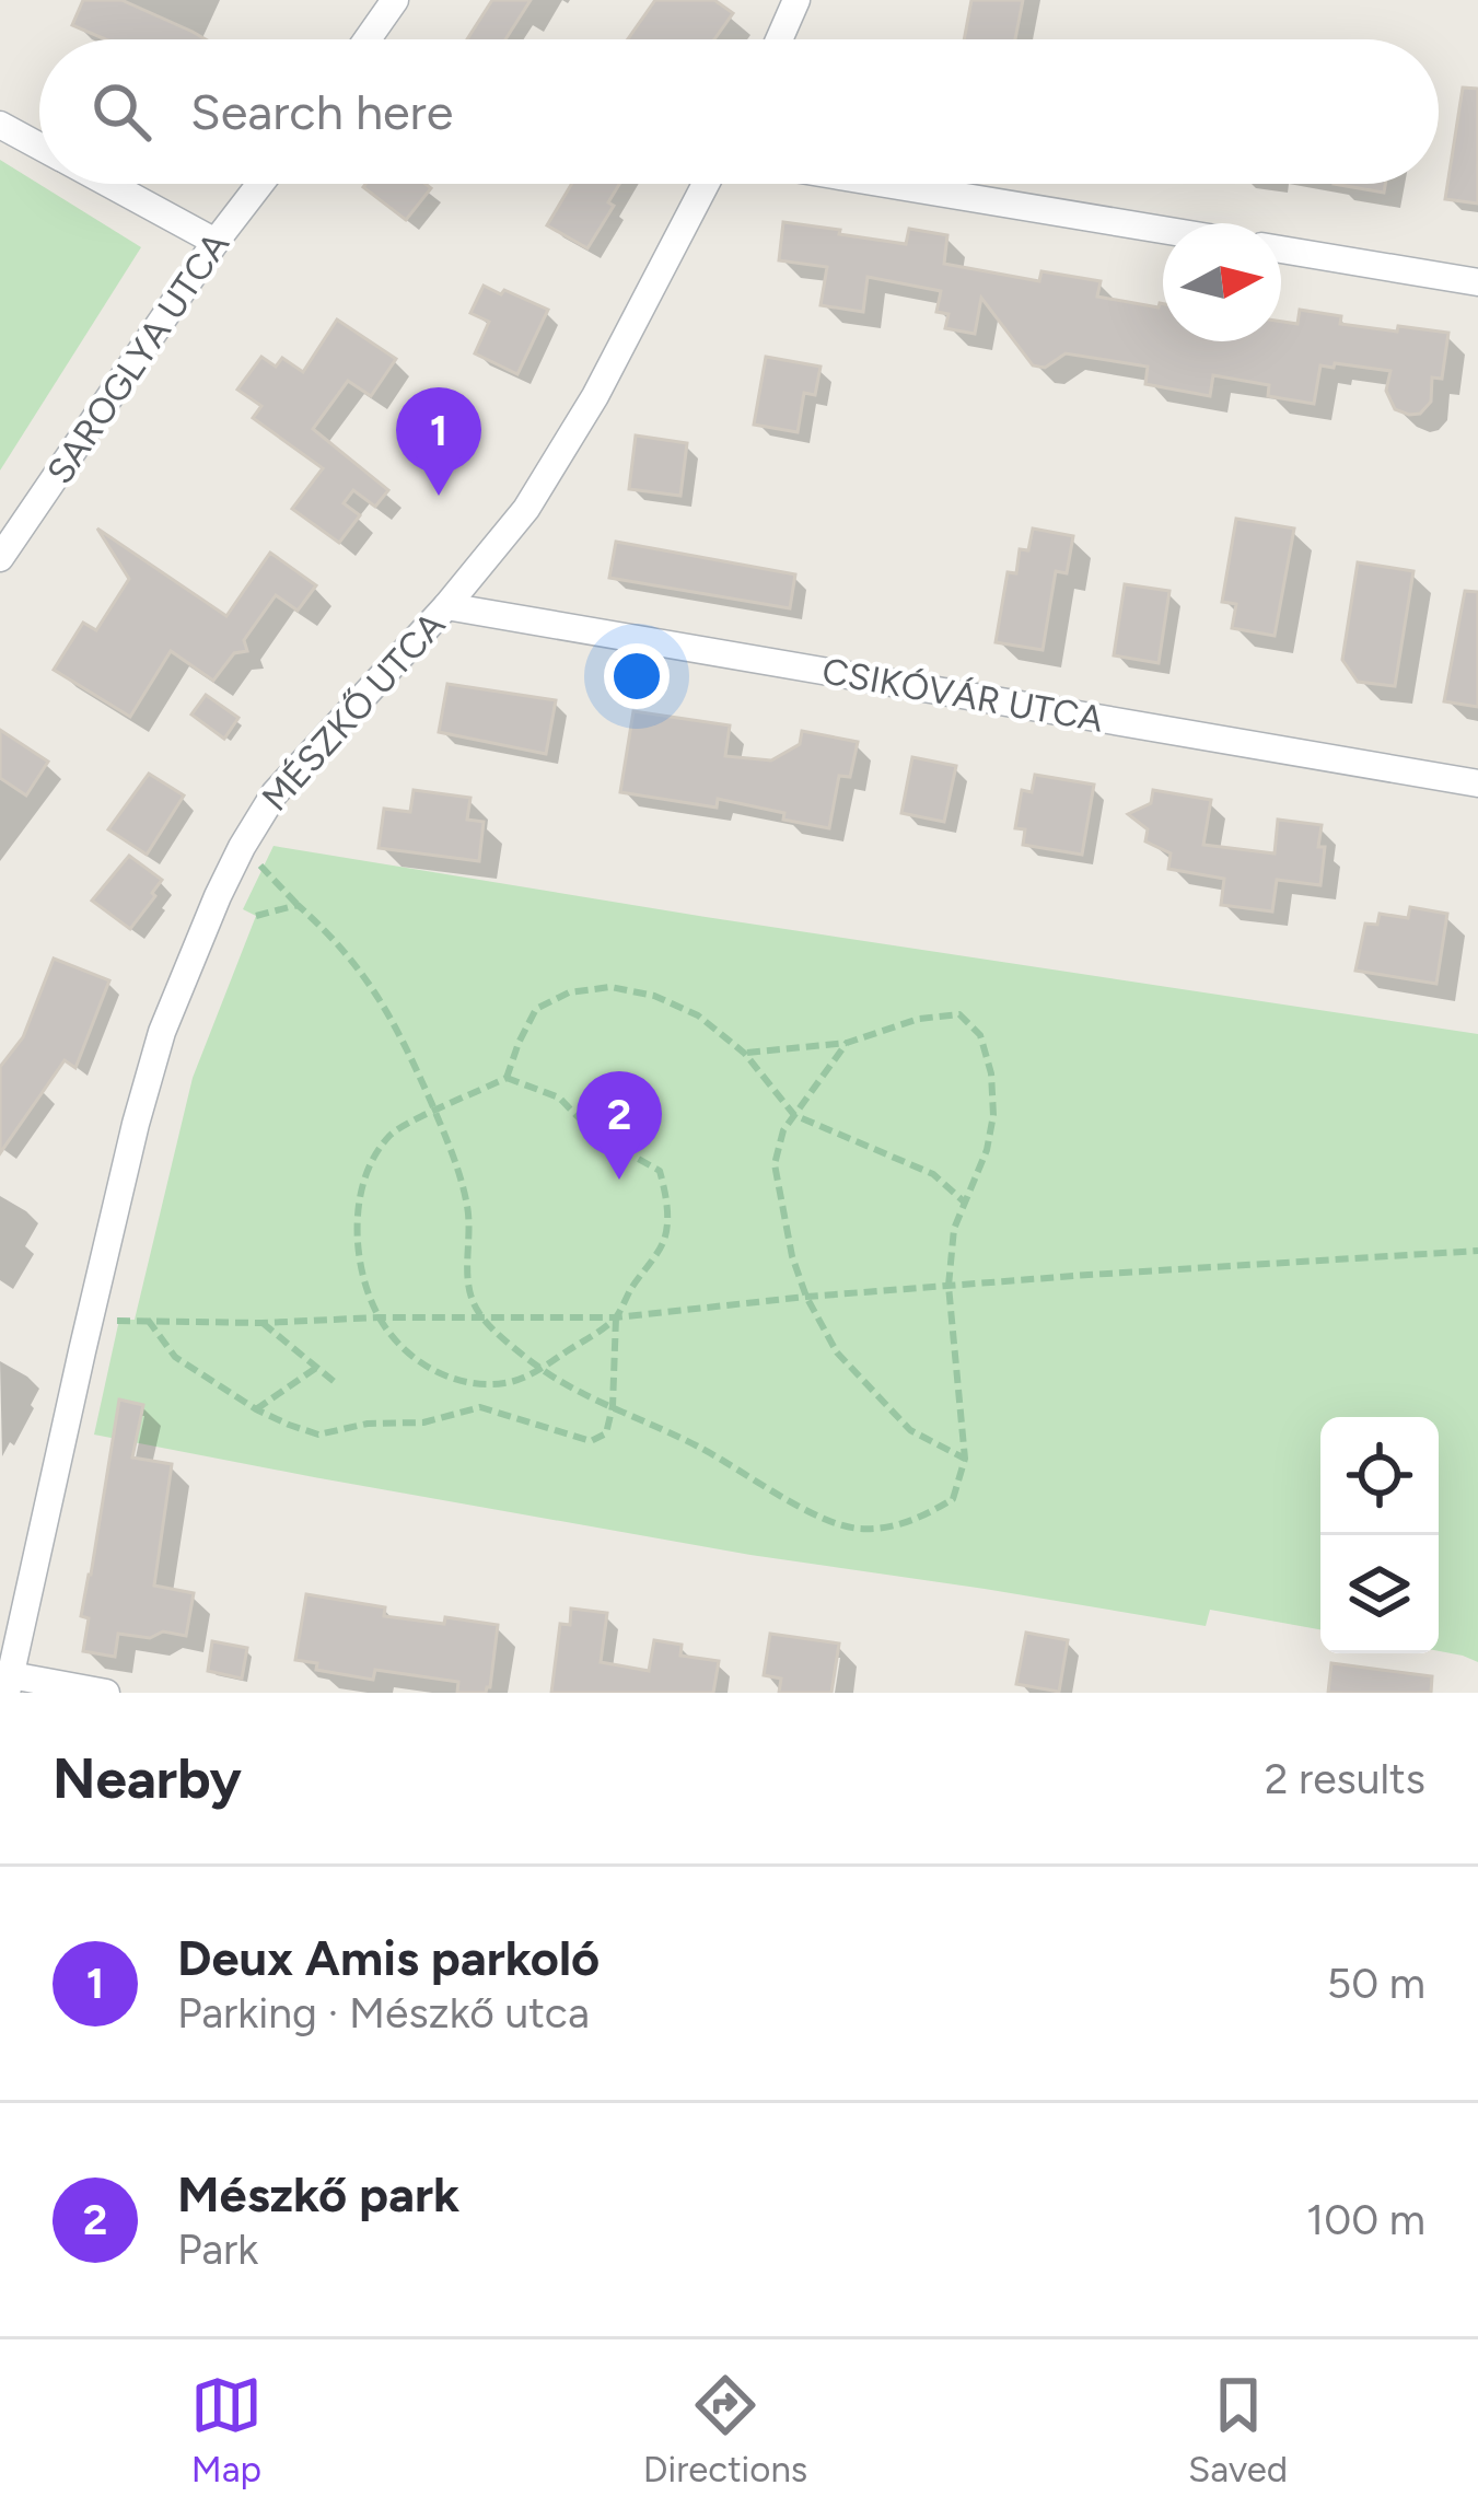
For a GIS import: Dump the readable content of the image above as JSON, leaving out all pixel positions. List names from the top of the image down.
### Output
{
  "streets": {
    "street": ["SAROGLYA UTCA", "CSIKÓVÁR UTCA", "MÉSZKŐ UTCA"]
  },
  "crossings": [
    ["CSIKÓVÁR UTCA", "MÉSZKŐ UTCA"]
  ],
  "north": "right",
  "page": {
    "search": "Search here",
    "pins": ["1", "2"],
    "heading": ["Nearby", "2 results"],
    "list": [
      {
        "mark": "1",
        "name": "Deux Amis parkoló",
        "note": "Parking · Mészkő utca",
        "value": "50 m"
      },
      {
        "mark": "2",
        "name": "Mészkő park",
        "note": "Park",
        "value": "100 m"
      }
    ],
    "nav": ["Map", "Directions", "Saved"]
  }
}
